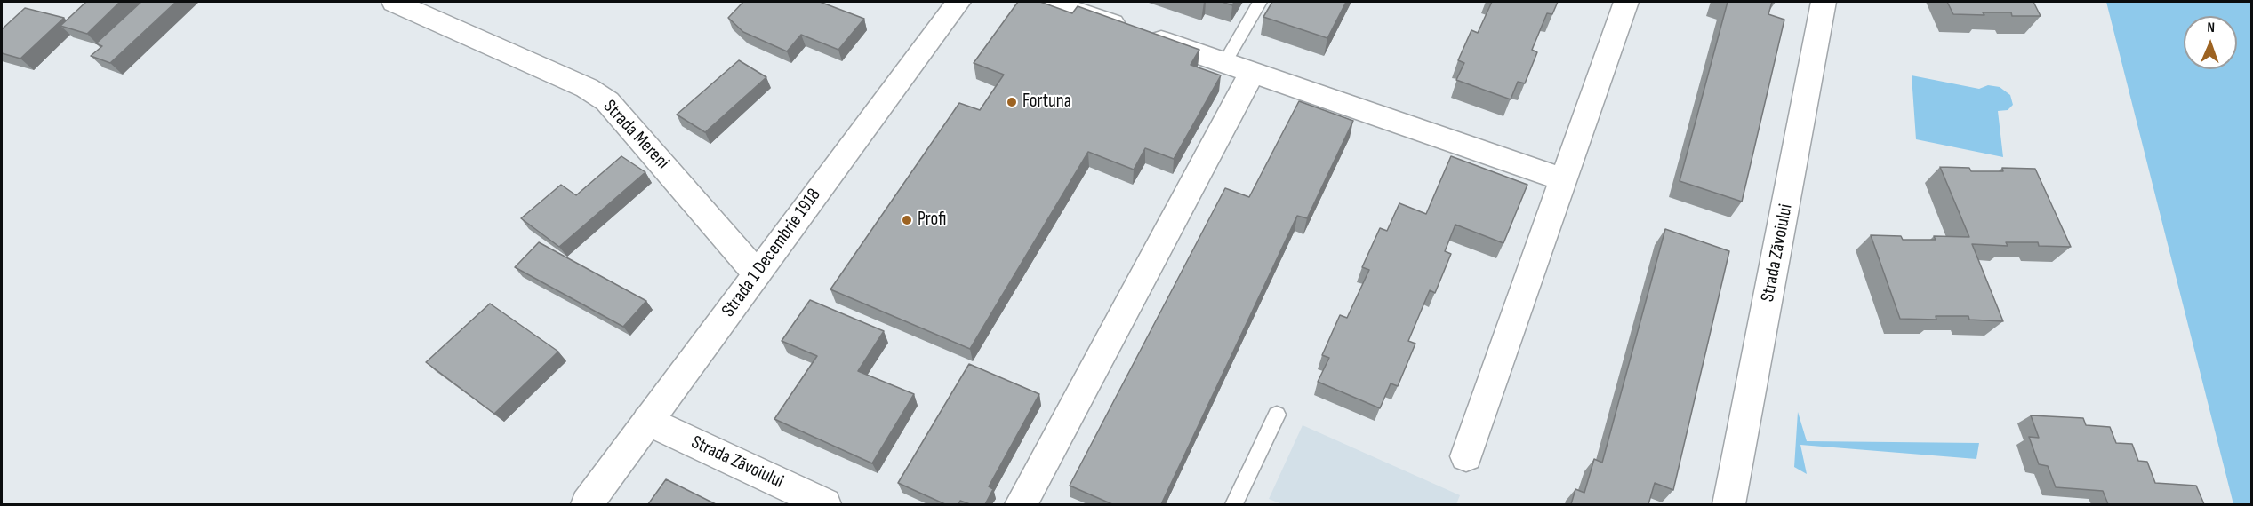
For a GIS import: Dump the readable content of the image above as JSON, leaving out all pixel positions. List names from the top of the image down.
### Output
{
  "streets": {
    "street": ["Strada Mereni", "Strada 1 Decembrie 1918", "Strada Zăvoiului"]
  },
  "crossings": [
    ["Strada Mereni", "Strada 1 Decembrie 1918"],
    ["Strada 1 Decembrie 1918", "Strada Zăvoiului"]
  ],
  "places": ["Fortuna", "Profi"],
  "north": "top"
}
